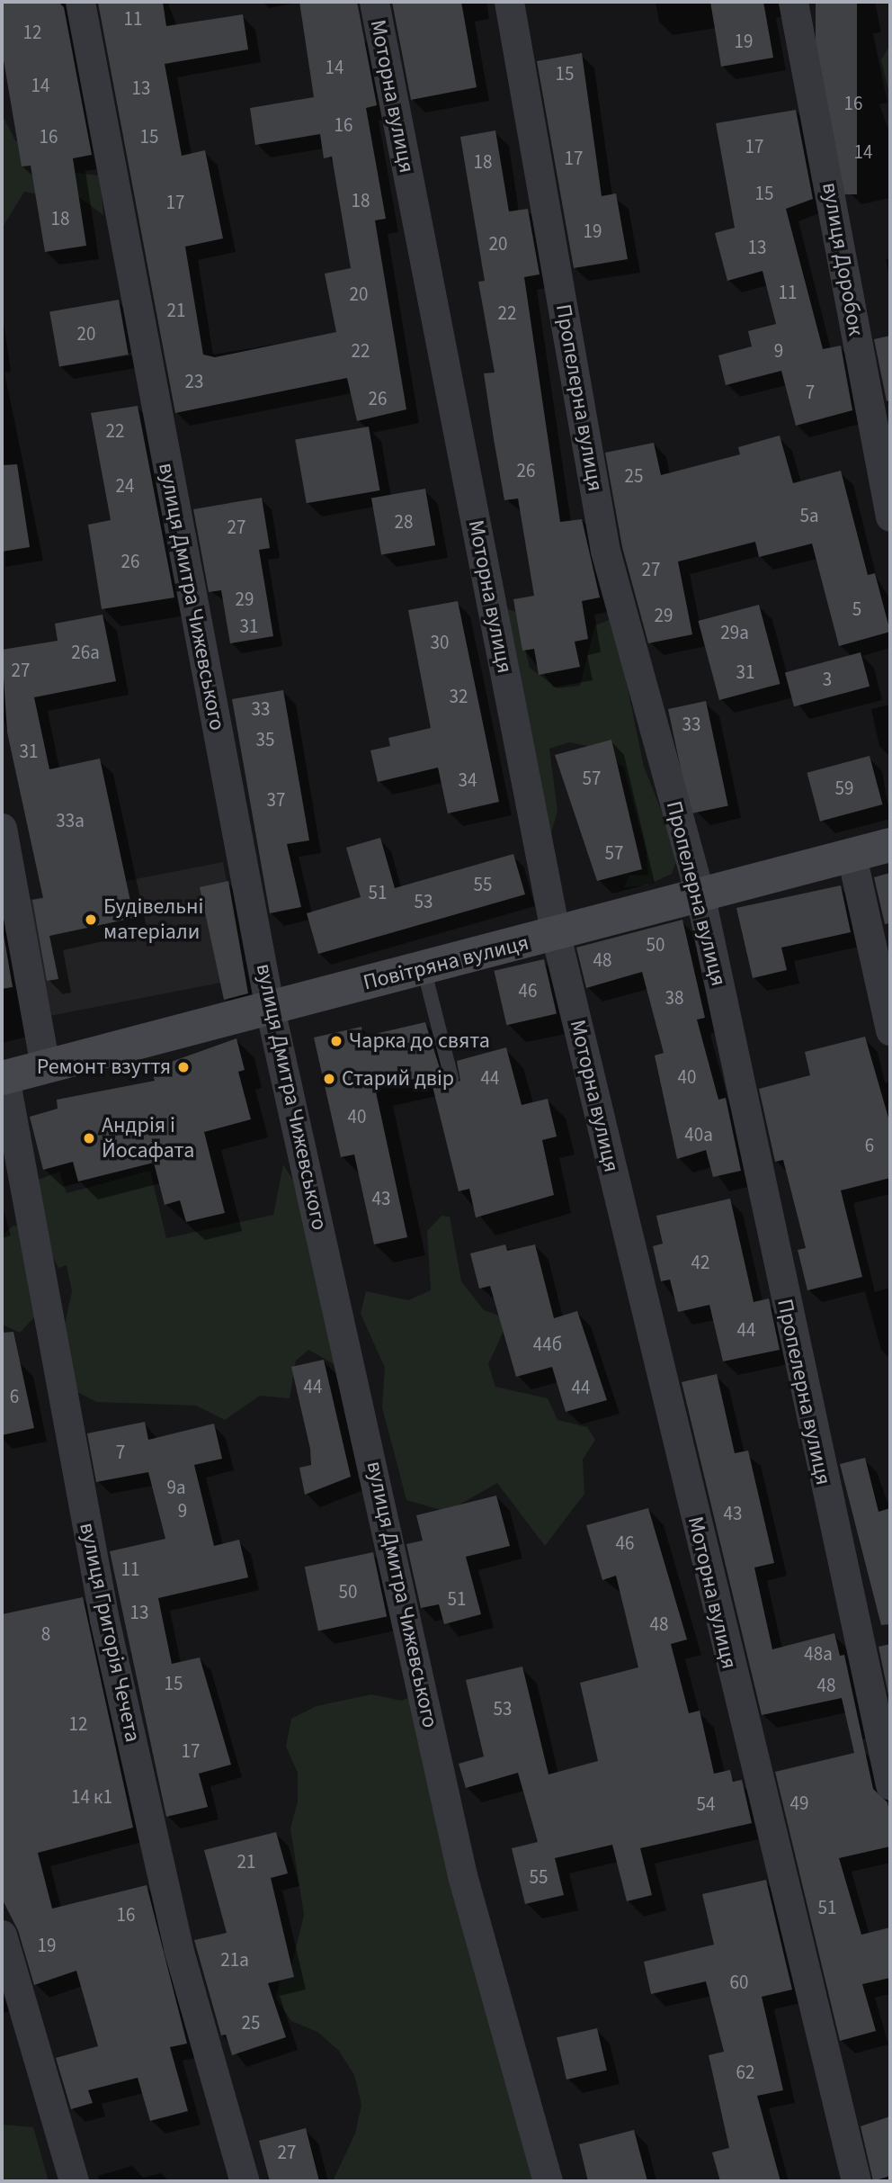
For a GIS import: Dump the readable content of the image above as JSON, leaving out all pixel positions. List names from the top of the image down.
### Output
{
  "streets": {
    "street": [
      "Моторна вулиця",
      "вулиця Доробок",
      "Пропелерна вулиця",
      "вулиця Дмитра Чижевського",
      "Повітряна вулиця",
      "вулиця Григорія Чечета"
    ]
  },
  "crossings": [
    ["Моторна вулиця", "Повітряна вулиця"],
    ["Пропелерна вулиця", "Повітряна вулиця"],
    ["вулиця Дмитра Чижевського", "Повітряна вулиця"],
    ["Повітряна вулиця", "вулиця Григорія Чечета"]
  ],
  "places": [
    "Будівельні матеріали",
    "Чарка до свята",
    "Ремонт взуття",
    "Старий двір",
    "Андрія і Йосафата"
  ],
  "house_numbers": [
    "11",
    "12",
    "19",
    "14",
    "15",
    "14",
    "13",
    "16",
    "16",
    "16",
    "15",
    "17",
    "14",
    "17",
    "18",
    "15",
    "18",
    "17",
    "18",
    "19",
    "20",
    "13",
    "11",
    "20",
    "21",
    "22",
    "20",
    "22",
    "9",
    "23",
    "7",
    "26",
    "22",
    "26",
    "25",
    "24",
    "5а",
    "28",
    "27",
    "26",
    "27",
    "29",
    "5",
    "29",
    "31",
    "29а",
    "30",
    "26а",
    "27",
    "31",
    "3",
    "32",
    "33",
    "33",
    "35",
    "31",
    "57",
    "34",
    "59",
    "37",
    "33а",
    "57",
    "55",
    "51",
    "53",
    "50",
    "48",
    "46",
    "38",
    "40",
    "44",
    "40",
    "40а",
    "6",
    "43",
    "42",
    "44",
    "44б",
    "44",
    "44",
    "6",
    "7",
    "9а",
    "9",
    "43",
    "46",
    "11",
    "50",
    "51",
    "13",
    "48",
    "8",
    "48а",
    "15",
    "48",
    "53",
    "12",
    "17",
    "14 к1",
    "49",
    "54",
    "21",
    "55",
    "51",
    "16",
    "19",
    "21а",
    "60",
    "25",
    "62",
    "27"
  ]
}
